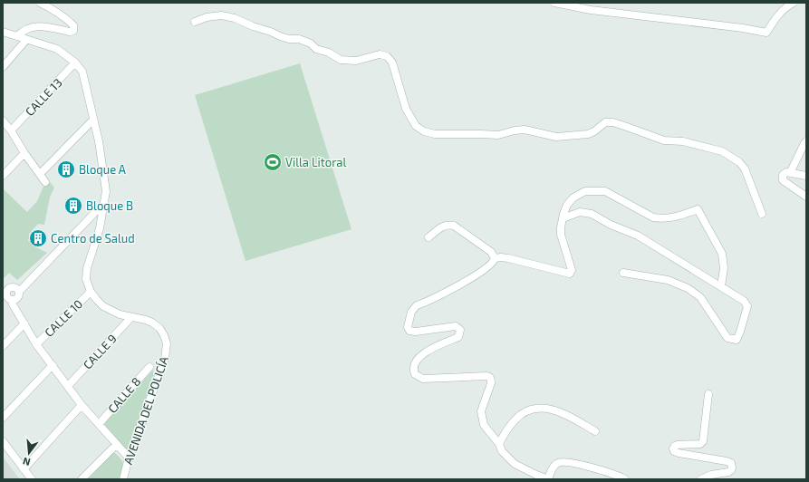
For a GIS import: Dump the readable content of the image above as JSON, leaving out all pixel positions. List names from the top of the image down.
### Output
{
  "streets": {
    "street": [
      "CALLE 13",
      "CALLE 10",
      "CALLE 9",
      "CALLE 8",
      "AVENIDA DEL POLICÍA"
    ]
  },
  "crossings": [
    ["CALLE 13", "AVENIDA DEL POLICÍA"],
    ["CALLE 10", "AVENIDA DEL POLICÍA"],
    ["CALLE 9", "AVENIDA DEL POLICÍA"]
  ],
  "places": {
    "sports": ["Villa Litoral"],
    "building": ["Bloque A", "Bloque B", "Centro de Salud"]
  },
  "north": "bottom"
}
